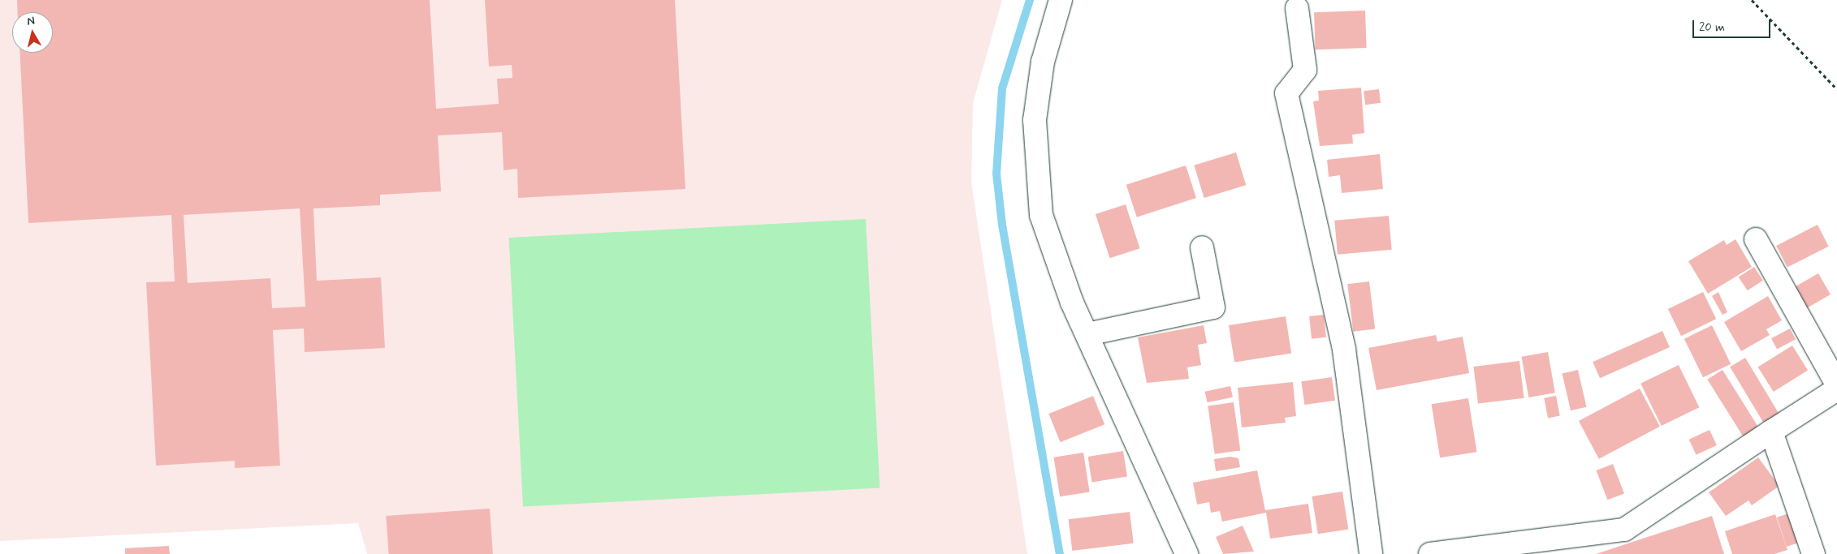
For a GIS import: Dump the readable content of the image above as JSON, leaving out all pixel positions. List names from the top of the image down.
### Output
{
  "scale_bar": "20 m",
  "north": "top"
}
